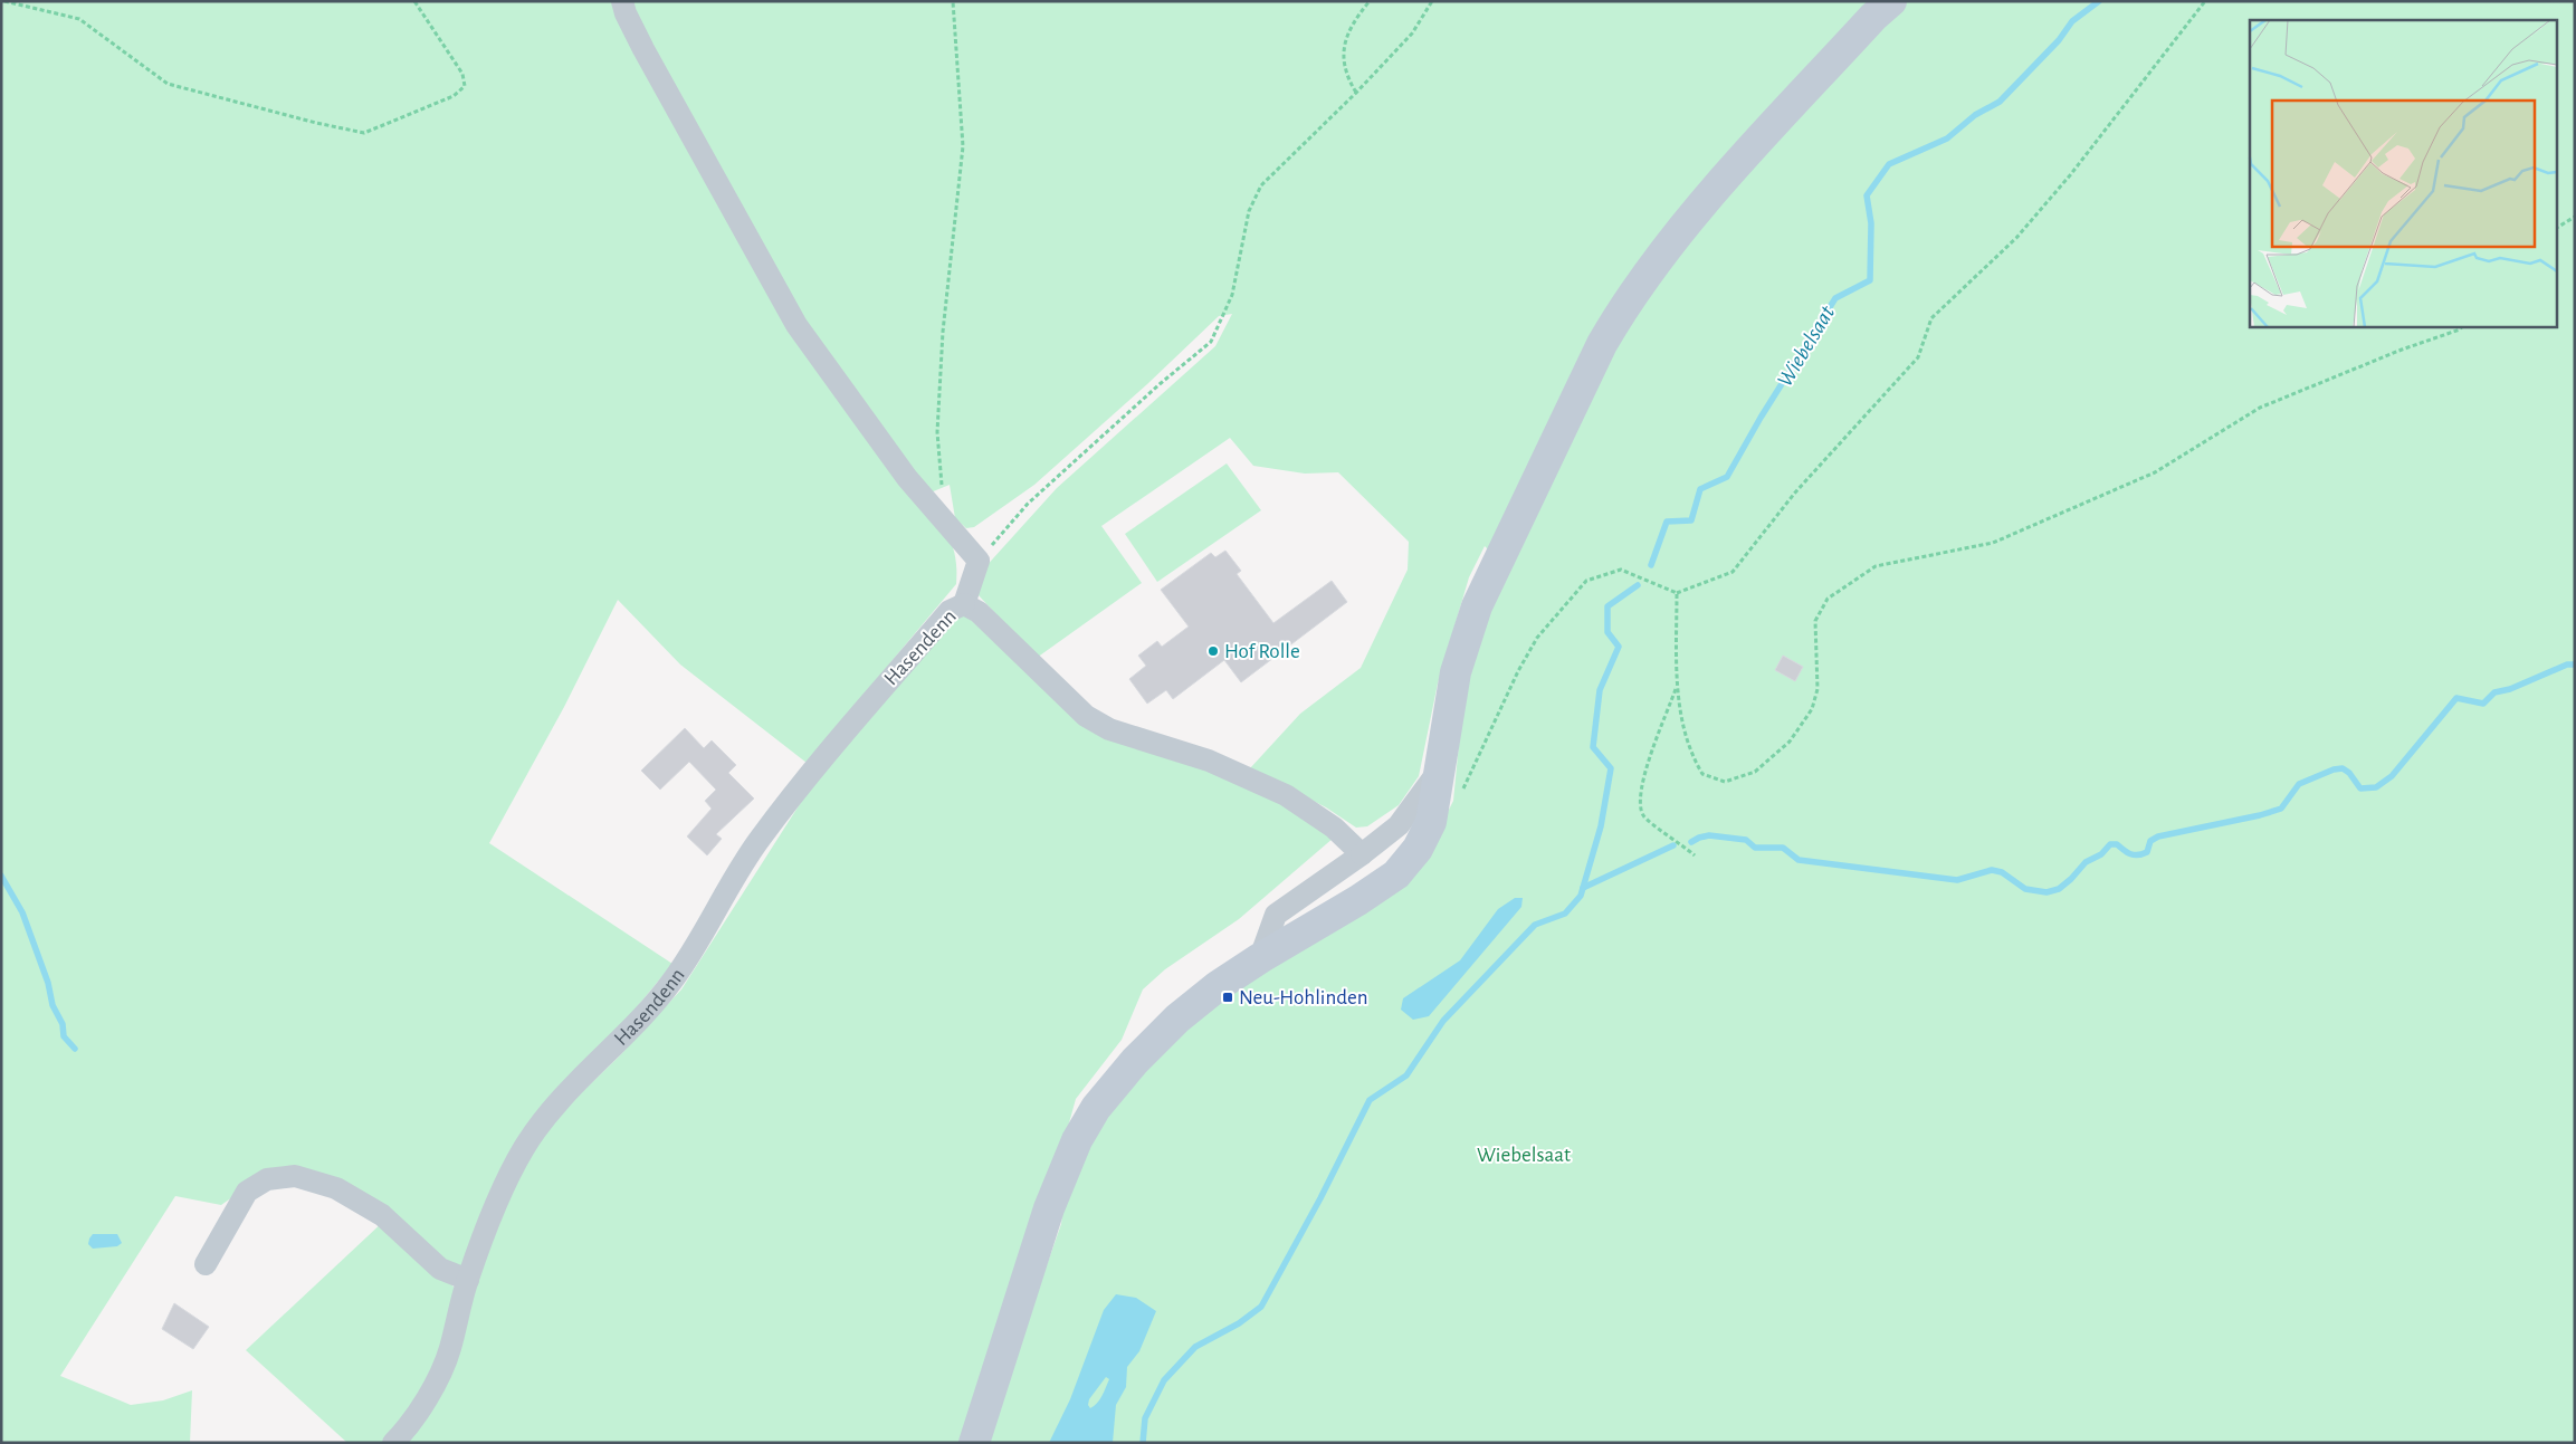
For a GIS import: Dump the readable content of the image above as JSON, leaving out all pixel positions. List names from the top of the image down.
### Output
{
  "streets": {
    "street": ["Hasendenn"]
  },
  "water": ["Wiebelsaat"],
  "parks": ["Wiebelsaat"],
  "places": {
    "other": ["Hof Rolle"],
    "transit": ["Neu-Hohlinden"]
  }
}
